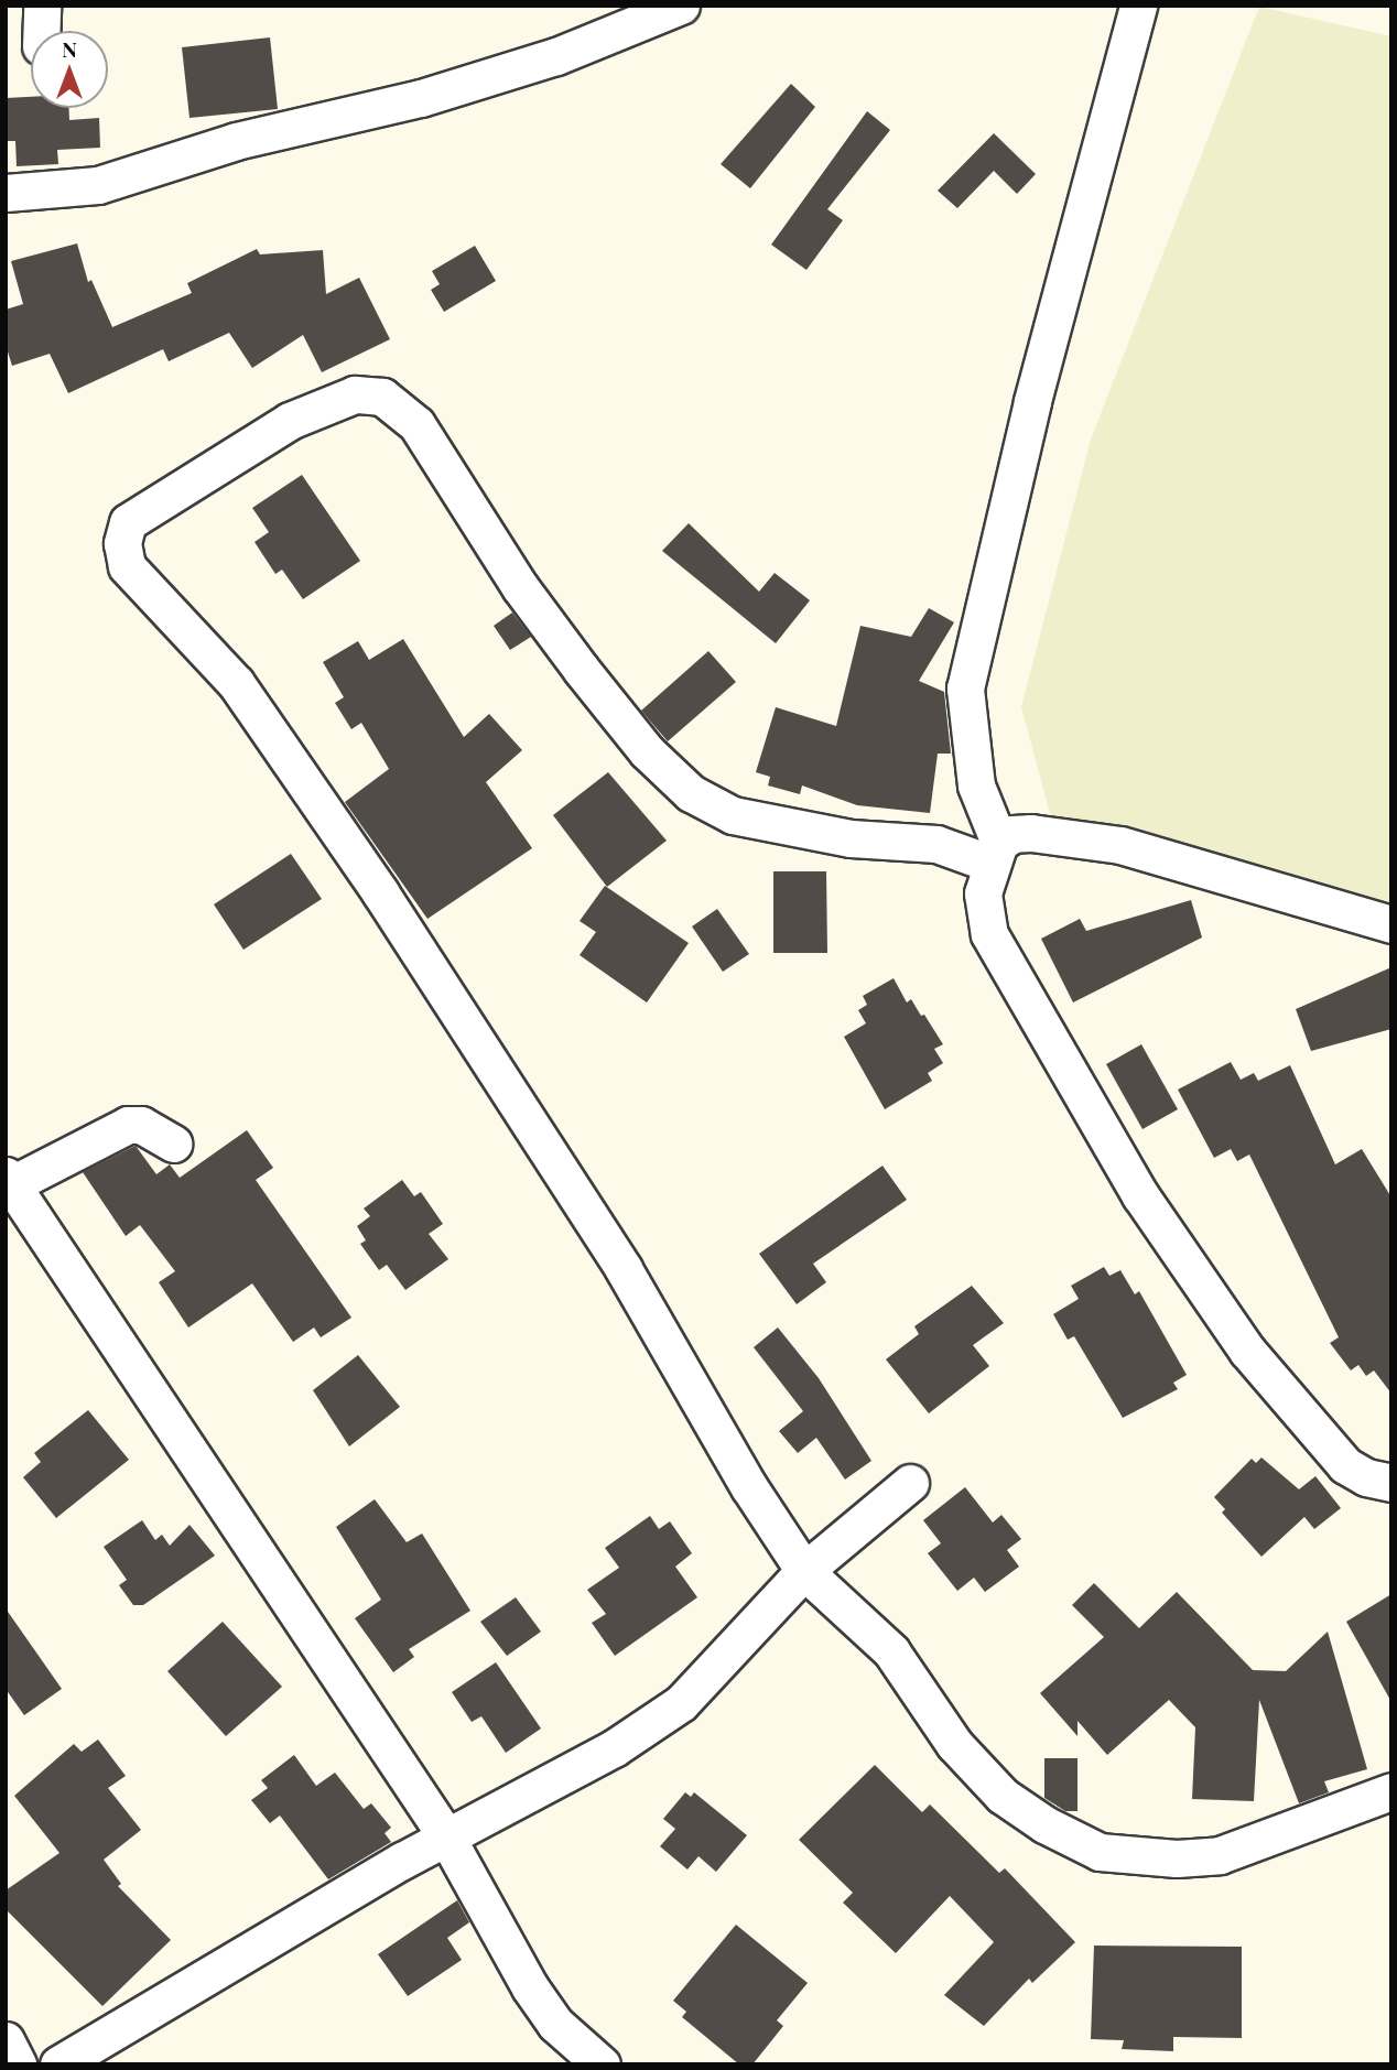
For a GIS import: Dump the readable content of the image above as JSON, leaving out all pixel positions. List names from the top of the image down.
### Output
{
  "north": "top"
}
